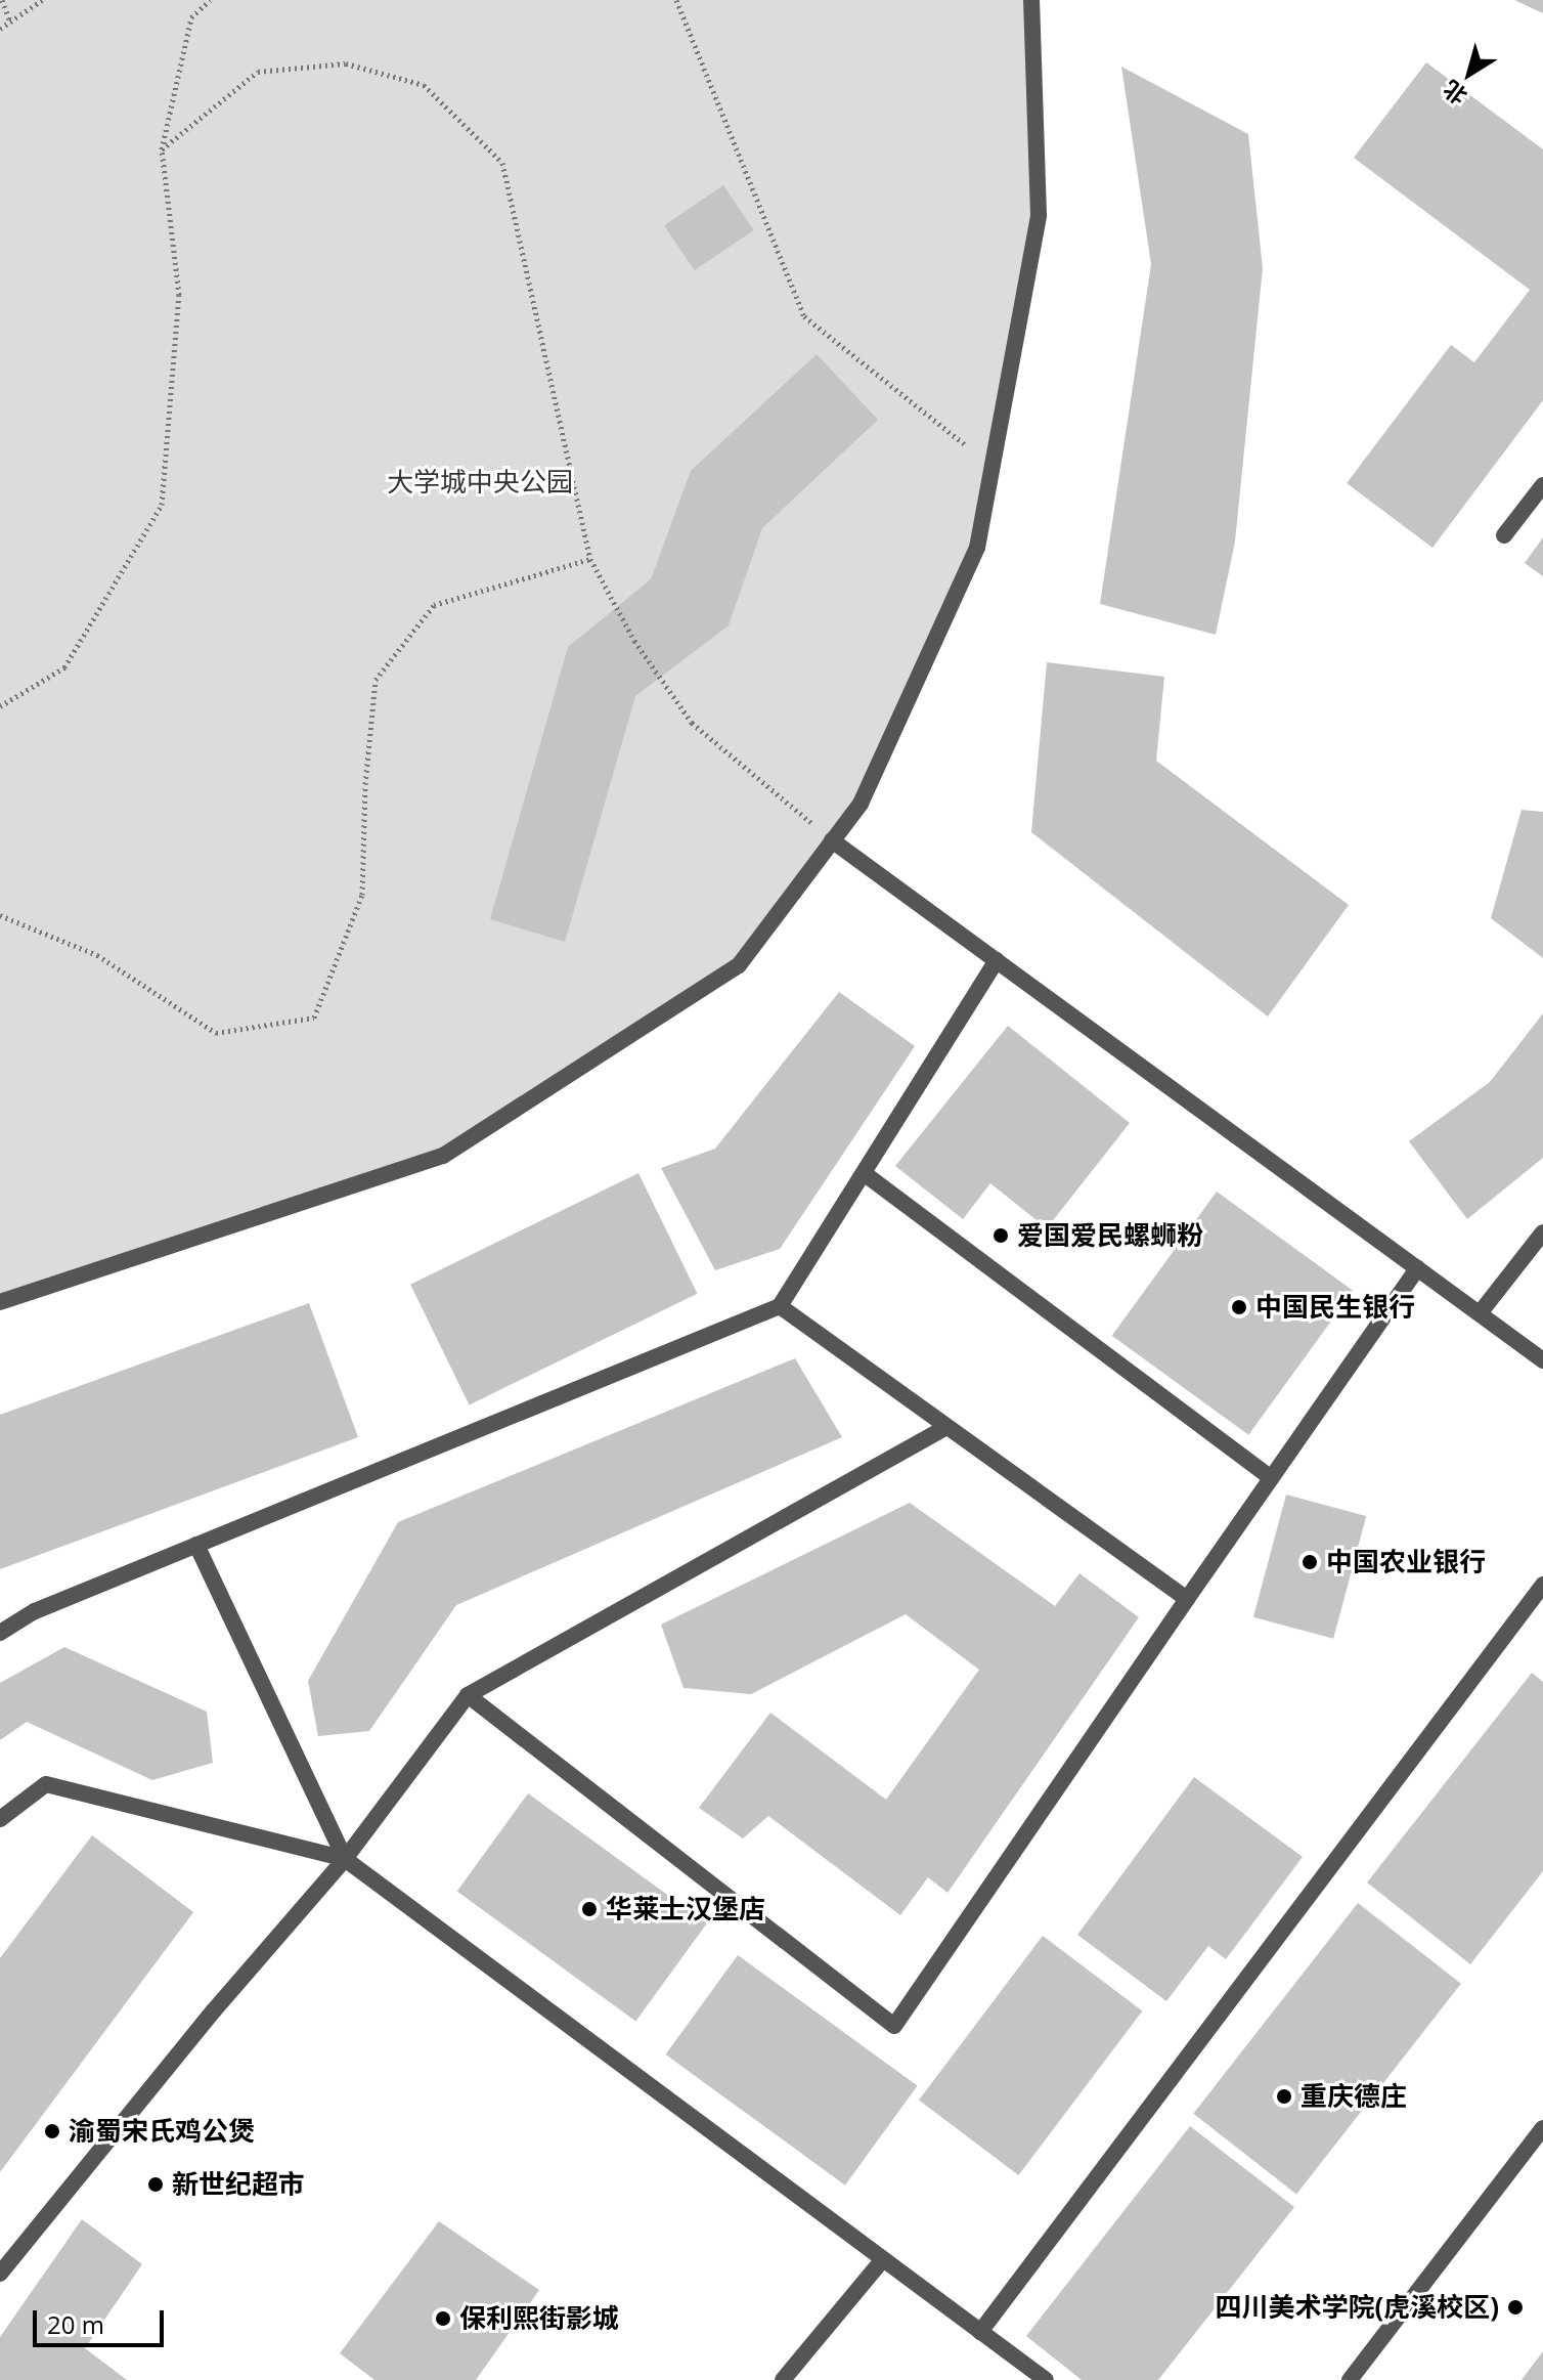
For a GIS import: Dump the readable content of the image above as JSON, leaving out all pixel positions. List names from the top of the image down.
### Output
{
  "parks": ["大学城中央公园"],
  "places": [
    "爱国爱民螺蛳粉",
    "中国民生银行",
    "中国农业银行",
    "华莱士汉堡店",
    "重庆德庄",
    "渝蜀宋氏鸡公煲",
    "新世纪超市",
    "四川美术学院(虎溪校区)",
    "保利熙街影城"
  ],
  "scale_bar": "20 m",
  "north": "bottom left"
}
